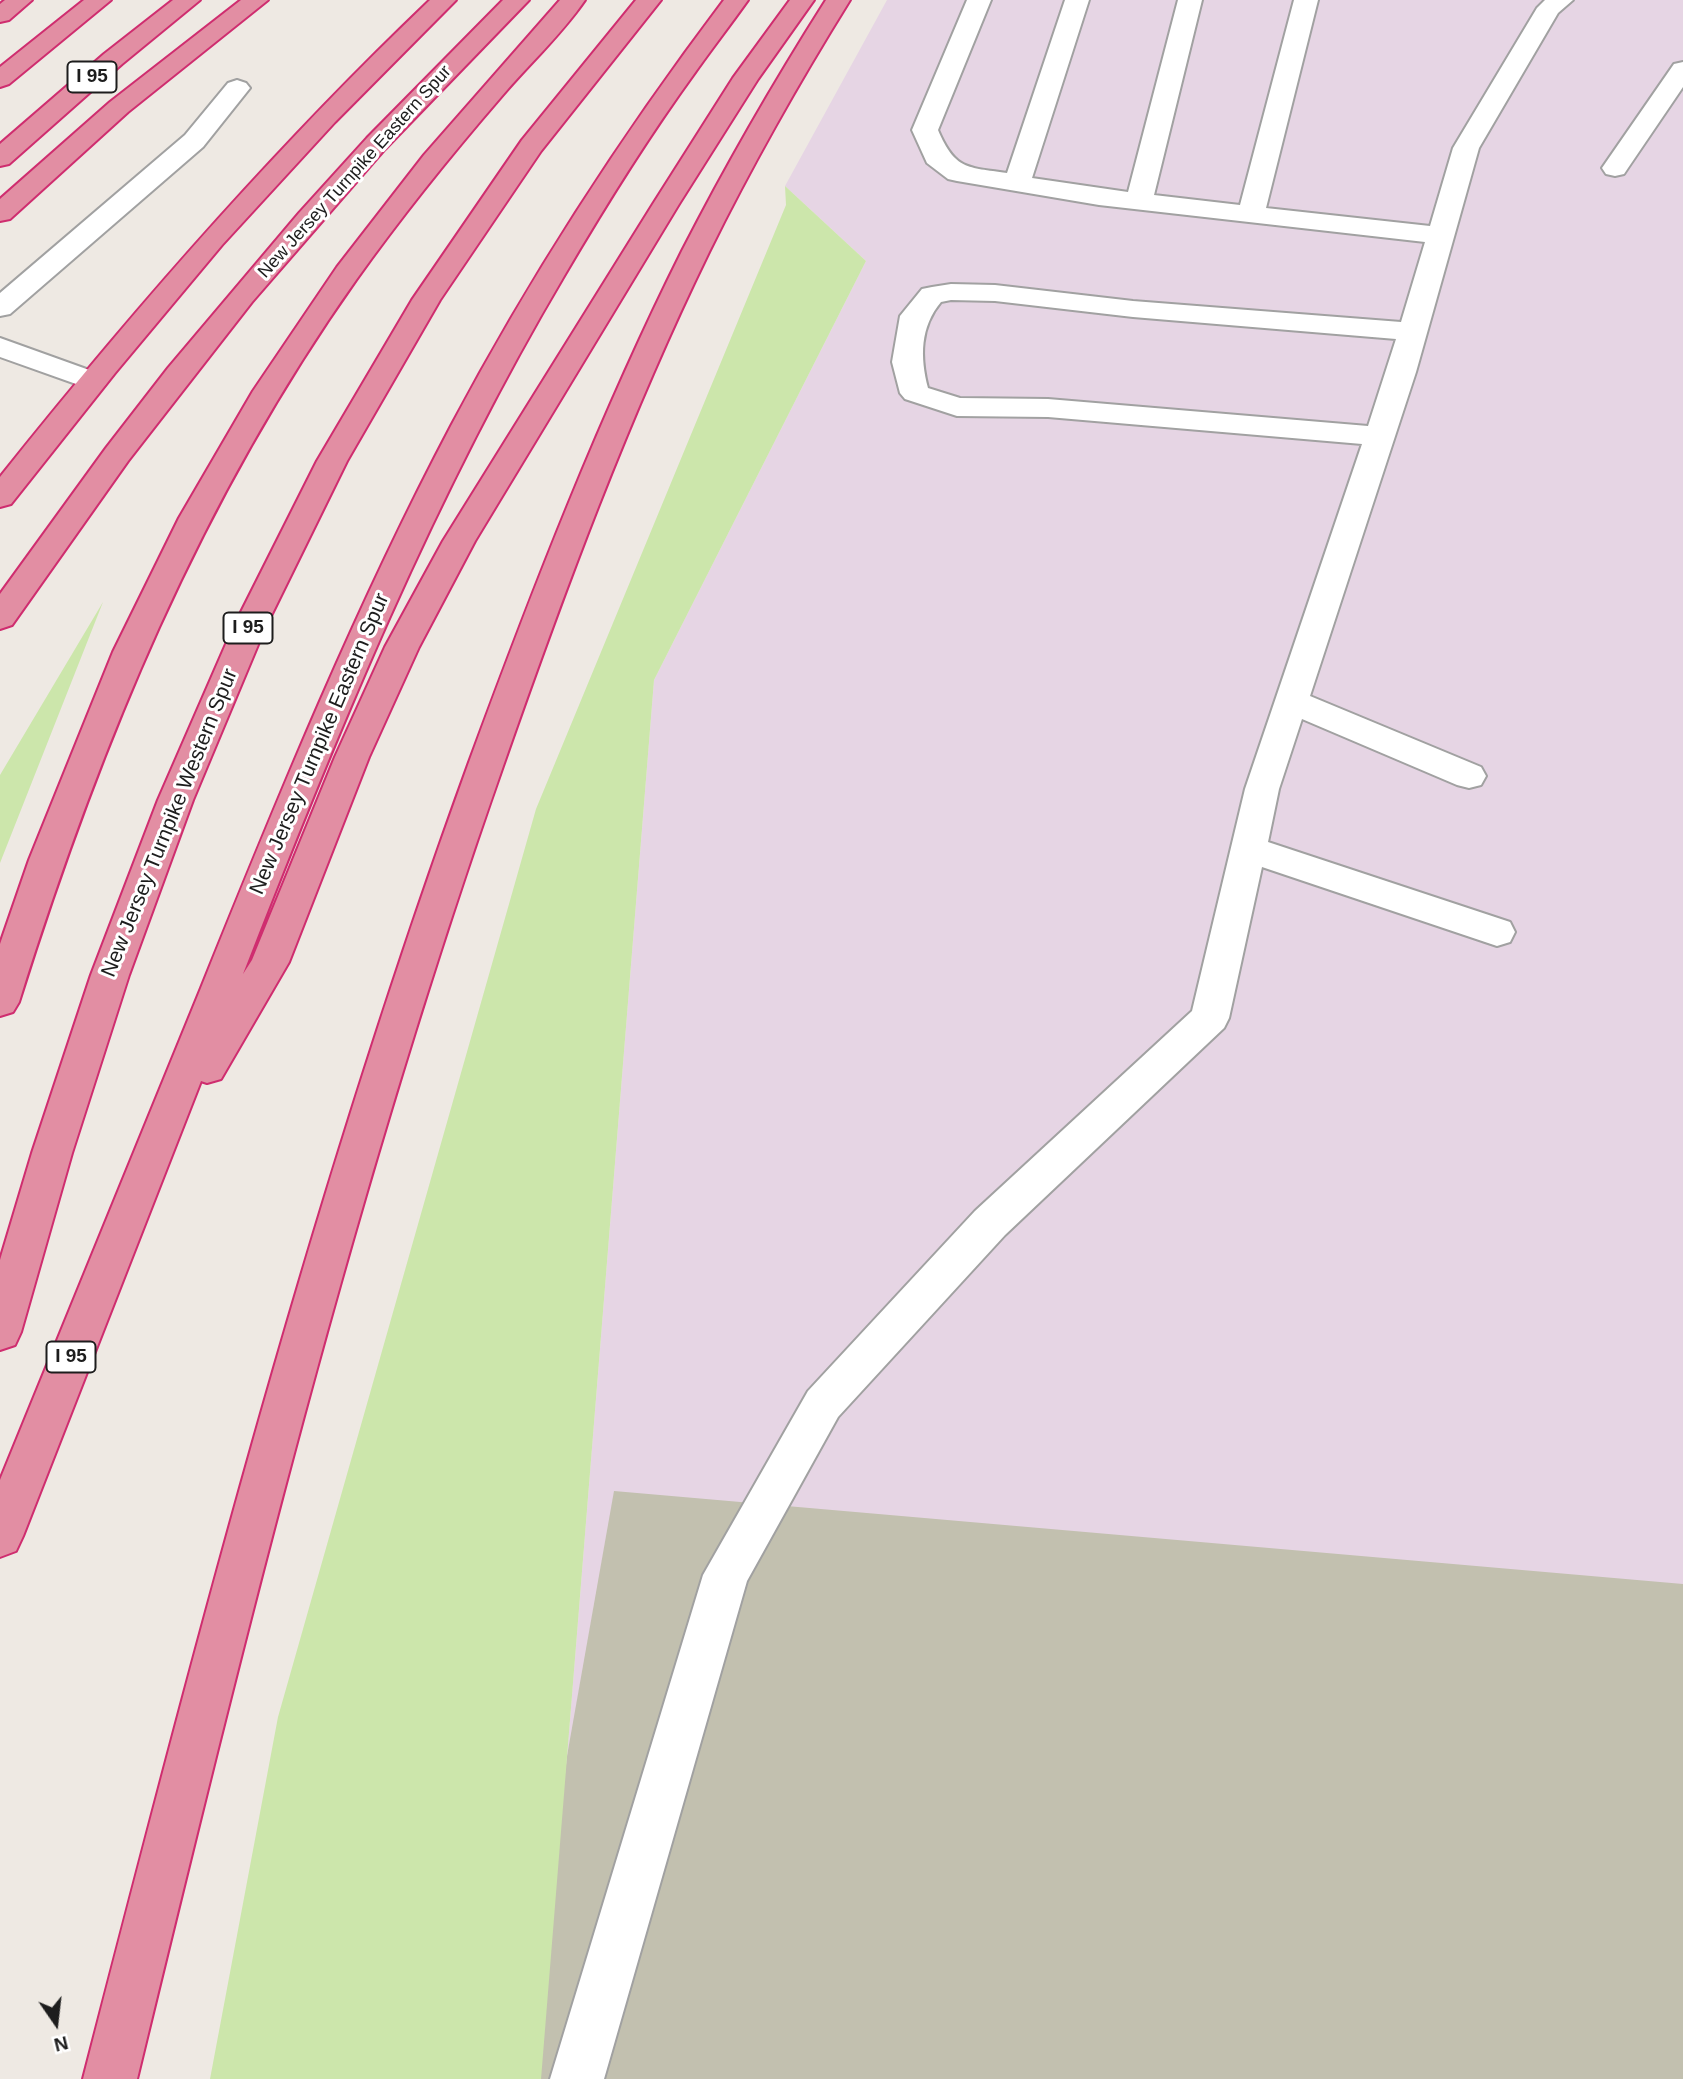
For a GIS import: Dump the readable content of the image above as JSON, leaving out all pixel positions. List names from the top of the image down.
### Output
{
  "streets": {
    "highway": ["I 95", "New Jersey Turnpike Eastern Spur", "New Jersey Turnpike Western Spur"]
  },
  "north": "bottom"
}
